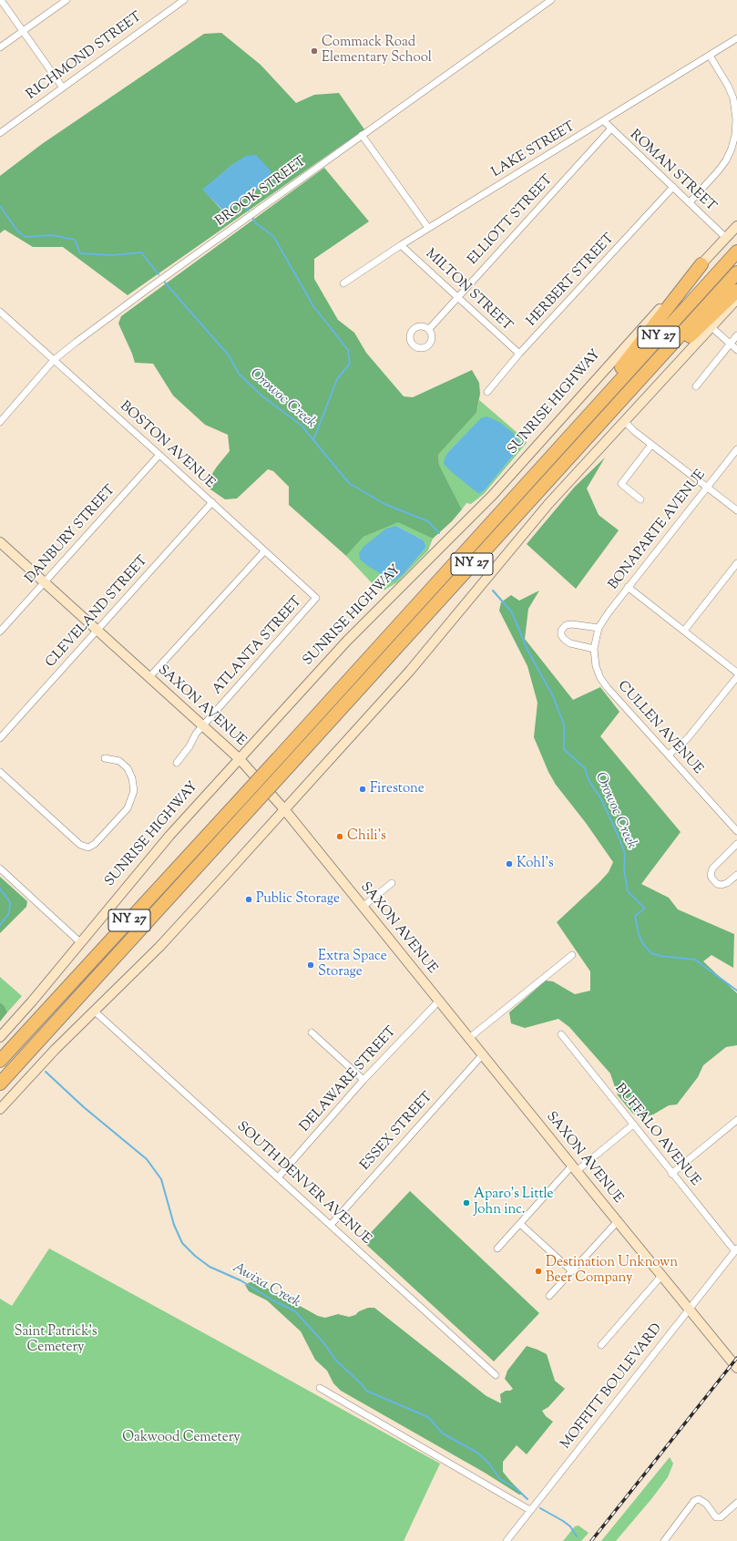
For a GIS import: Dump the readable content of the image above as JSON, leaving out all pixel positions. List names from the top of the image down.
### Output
{
  "streets": {
    "highway": ["NY 27"],
    "main road": ["SUNRISE HIGHWAY", "SAXON AVENUE"],
    "street": [
      "RICHMOND STREET",
      "LAKE STREET",
      "ROMAN STREET",
      "BROOK STREET",
      "ELLIOTT STREET",
      "HERBERT STREET",
      "MILTON STREET",
      "BOSTON AVENUE",
      "BONAPARTE AVENUE",
      "DANBURY STREET",
      "CLEVELAND STREET",
      "ATLANTA STREET",
      "CULLEN AVENUE",
      "DELAWARE STREET",
      "ESSEX STREET",
      "BUFFALO AVENUE",
      "SOUTH DENVER AVENUE",
      "MOFFITT BOULEVARD"
    ]
  },
  "crossings": [
    ["LAKE STREET", "ROMAN STREET"],
    ["LAKE STREET", "MILTON STREET"],
    ["ROMAN STREET", "ELLIOTT STREET"],
    ["ROMAN STREET", "HERBERT STREET"],
    ["ROMAN STREET", "SUNRISE HIGHWAY"],
    ["BROOK STREET", "MILTON STREET"],
    ["BROOK STREET", "BOSTON AVENUE"],
    ["ELLIOTT STREET", "MILTON STREET"],
    ["HERBERT STREET", "MILTON STREET"],
    ["SUNRISE HIGHWAY", "SAXON AVENUE"],
    ["BOSTON AVENUE", "DANBURY STREET"],
    ["BOSTON AVENUE", "CLEVELAND STREET"],
    ["BOSTON AVENUE", "ATLANTA STREET"],
    ["BONAPARTE AVENUE", "CULLEN AVENUE"],
    ["DANBURY STREET", "SAXON AVENUE"],
    ["CLEVELAND STREET", "SAXON AVENUE"],
    ["ATLANTA STREET", "SAXON AVENUE"],
    ["SAXON AVENUE", "DELAWARE STREET"],
    ["SAXON AVENUE", "ESSEX STREET"],
    ["SAXON AVENUE", "MOFFITT BOULEVARD"],
    ["DELAWARE STREET", "SOUTH DENVER AVENUE"],
    ["ESSEX STREET", "SOUTH DENVER AVENUE"],
    ["BUFFALO AVENUE", "MOFFITT BOULEVARD"]
  ],
  "water": ["Orowoc Creek", "Awixa Creek"],
  "parks": ["Saint Patrick's Cemetery", "Oakwood Cemetery"],
  "places": [
    "Commack Road Elementary School",
    "Firestone",
    "Chili's",
    "Kohl's",
    "Public Storage",
    "Extra Space Storage",
    "Aparo's Little John inc.",
    "Destination Unknown Beer Company"
  ]
}
